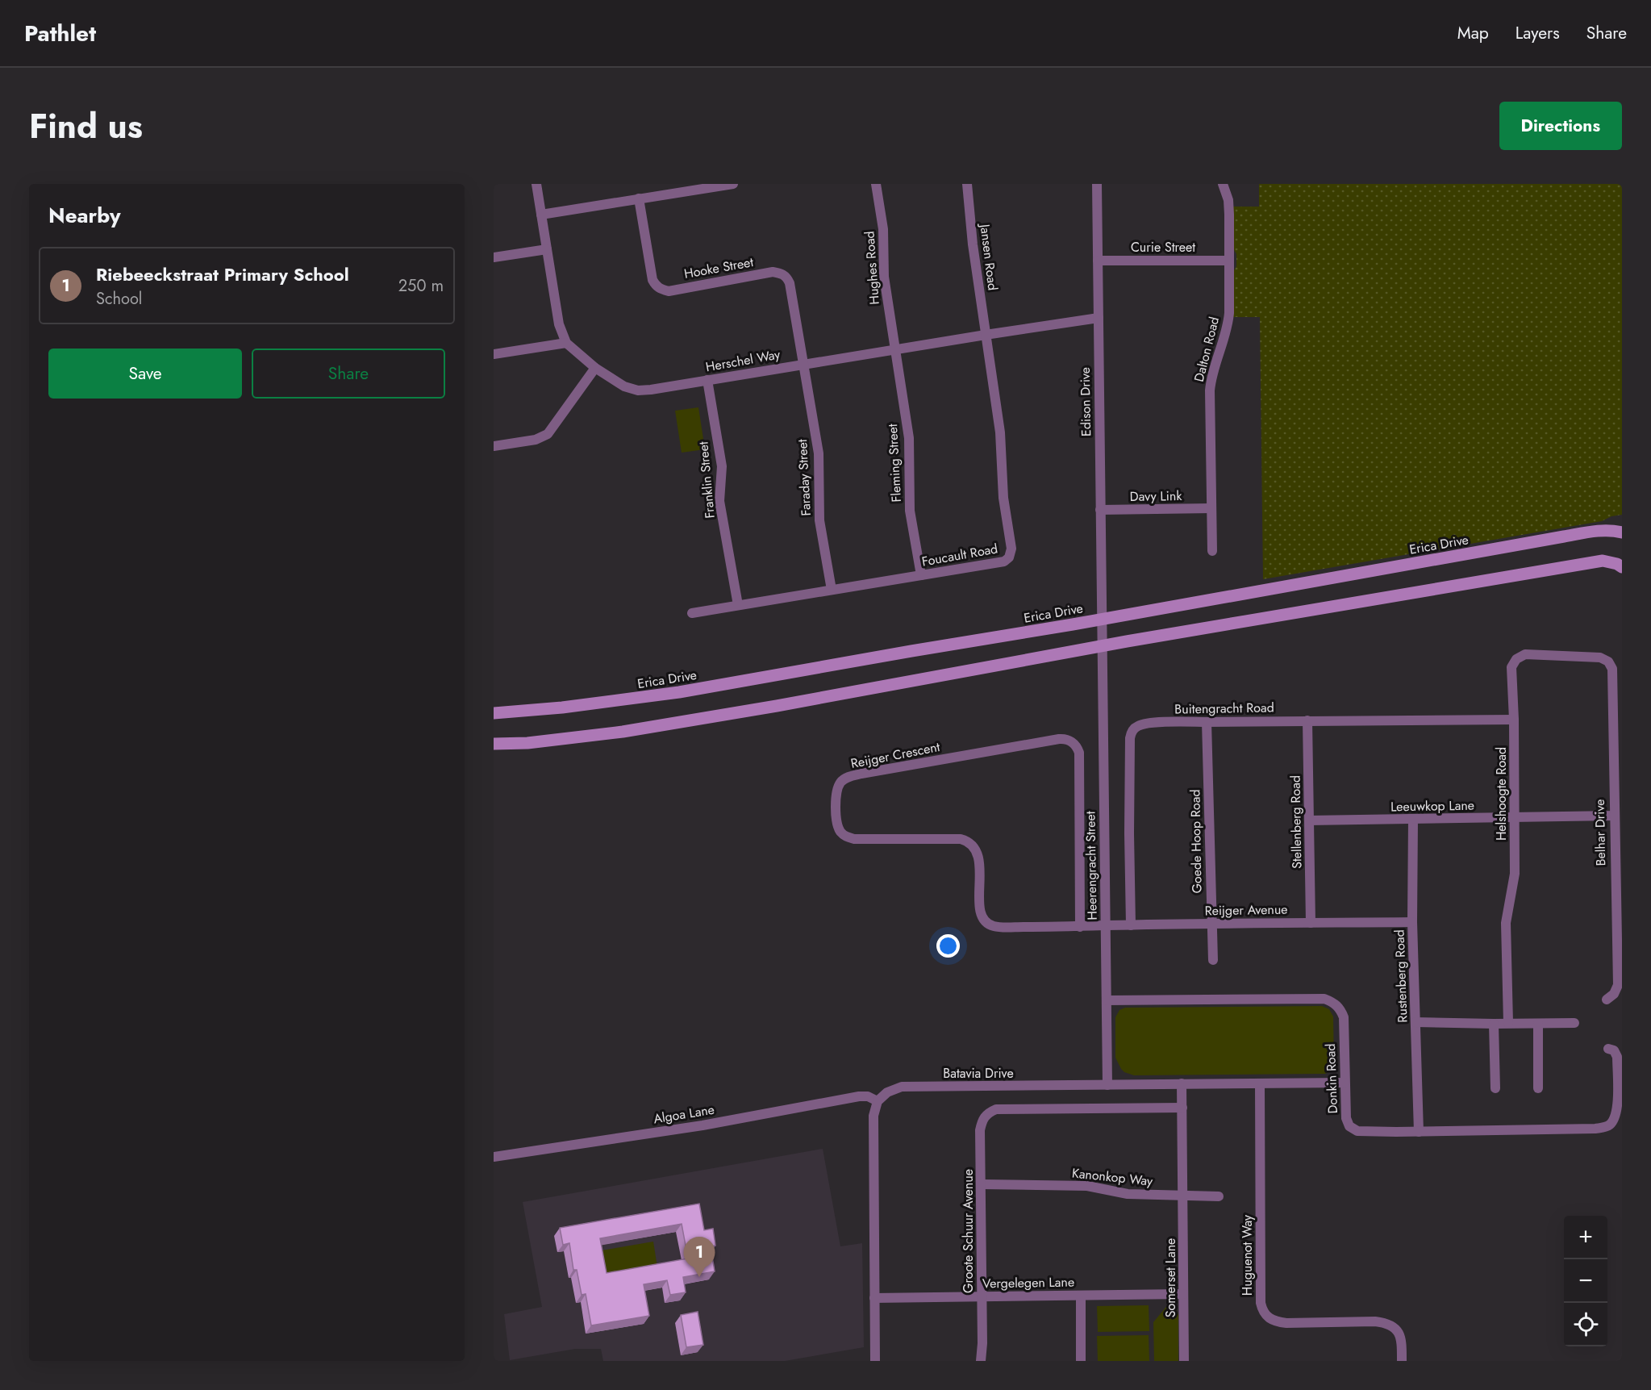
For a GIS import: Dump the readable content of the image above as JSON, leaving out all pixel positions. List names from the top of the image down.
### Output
{
  "streets": {
    "main road": ["Erica Drive"],
    "street": [
      "Curie Street",
      "Jansen Road",
      "Hooke Street",
      "Hughes Road",
      "Dalton Road",
      "Herschel Way",
      "Edison Drive",
      "Fleming Street",
      "Faraday Street",
      "Franklin Street",
      "Davy Link",
      "Foucault Road",
      "Buitengracht Road",
      "Reijger Crescent",
      "Helshoogte Road",
      "Leeuwkop Lane",
      "Stellenberg Road",
      "Belhar Drive",
      "Goede Hoop Road",
      "Heerengracht Street",
      "Reijger Avenue",
      "Rustenberg Road",
      "Batavia Drive",
      "Donkin Road",
      "Algoa Lane",
      "Kanonkop Way",
      "Groote Schuur Avenue",
      "Huguenot Way",
      "Somerset Lane",
      "Vergelegen Lane"
    ]
  },
  "crossings": [
    ["Curie Street", "Dalton Road"],
    ["Curie Street", "Edison Drive"],
    ["Jansen Road", "Herschel Way"],
    ["Jansen Road", "Foucault Road"],
    ["Hooke Street", "Herschel Way"],
    ["Hooke Street", "Faraday Street"],
    ["Hughes Road", "Herschel Way"],
    ["Hughes Road", "Fleming Street"],
    ["Dalton Road", "Davy Link"],
    ["Herschel Way", "Edison Drive"],
    ["Herschel Way", "Fleming Street"],
    ["Herschel Way", "Faraday Street"],
    ["Herschel Way", "Franklin Street"],
    ["Herschel Way", "Foucault Road"],
    ["Edison Drive", "Davy Link"],
    ["Edison Drive", "Erica Drive"],
    ["Edison Drive", "Heerengracht Street"],
    ["Fleming Street", "Foucault Road"],
    ["Faraday Street", "Foucault Road"],
    ["Franklin Street", "Foucault Road"],
    ["Erica Drive", "Heerengracht Street"],
    ["Buitengracht Road", "Helshoogte Road"],
    ["Buitengracht Road", "Stellenberg Road"],
    ["Buitengracht Road", "Goede Hoop Road"],
    ["Buitengracht Road", "Reijger Avenue"],
    ["Reijger Crescent", "Reijger Avenue"],
    ["Helshoogte Road", "Leeuwkop Lane"],
    ["Helshoogte Road", "Belhar Drive"],
    ["Leeuwkop Lane", "Stellenberg Road"],
    ["Leeuwkop Lane", "Belhar Drive"],
    ["Leeuwkop Lane", "Rustenberg Road"],
    ["Stellenberg Road", "Reijger Avenue"],
    ["Goede Hoop Road", "Reijger Avenue"],
    ["Heerengracht Street", "Reijger Avenue"],
    ["Heerengracht Street", "Batavia Drive"],
    ["Heerengracht Street", "Donkin Road"],
    ["Reijger Avenue", "Rustenberg Road"],
    ["Rustenberg Road", "Donkin Road"],
    ["Batavia Drive", "Donkin Road"],
    ["Batavia Drive", "Algoa Lane"],
    ["Batavia Drive", "Huguenot Way"],
    ["Batavia Drive", "Somerset Lane"],
    ["Kanonkop Way", "Groote Schuur Avenue"],
    ["Kanonkop Way", "Somerset Lane"],
    ["Groote Schuur Avenue", "Somerset Lane"],
    ["Groote Schuur Avenue", "Vergelegen Lane"],
    ["Somerset Lane", "Vergelegen Lane"]
  ],
  "page": {
    "header": "Pathlet",
    "nav": ["Map", "Layers", "Share"],
    "title": "Find us",
    "buttons": [
      "Directions",
      ["Save", "Share"]
    ],
    "heading": "Nearby",
    "list": [
      {
        "mark": "1",
        "name": "Riebeeckstraat Primary School",
        "note": "School",
        "value": "250 m"
      }
    ],
    "map_buttons": ["+", "−"],
    "pins": "1"
  }
}
